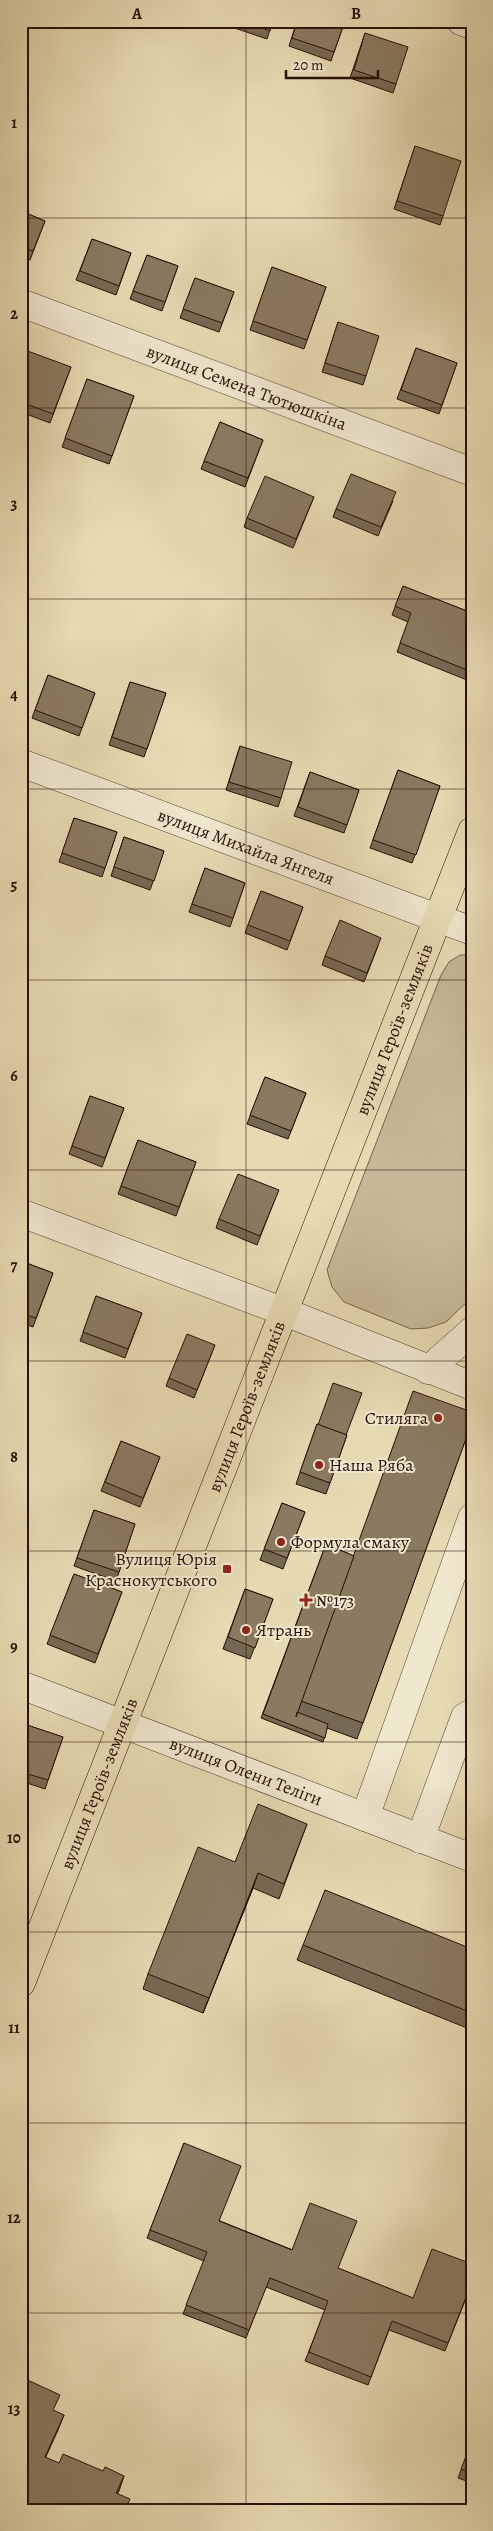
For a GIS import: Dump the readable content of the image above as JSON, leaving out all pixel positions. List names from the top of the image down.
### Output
{
  "streets": {
    "main road": ["вулиця Героїв-земляків"],
    "street": ["вулиця Семена Тютюшкіна", "вулиця Михайла Янгеля", "вулиця Олени Теліги"]
  },
  "crossings": [
    ["вулиця Михайла Янгеля", "вулиця Героїв-земляків"],
    ["вулиця Героїв-земляків", "вулиця Олени Теліги"]
  ],
  "places": {
    "other": [
      "Стиляга",
      "Наша Ряба",
      "Формула смаку",
      "Ятрань"
    ],
    "transit": ["Вулиця Юрія Краснокутського"],
    "health": ["№173"]
  },
  "scale_bar": "20 m",
  "grid": {
    "columns": ["A", "B"],
    "rows": [
      "1",
      "2",
      "3",
      "4",
      "5",
      "6",
      "7",
      "8",
      "9",
      "10",
      "11",
      "12",
      "13"
    ]
  }
}
